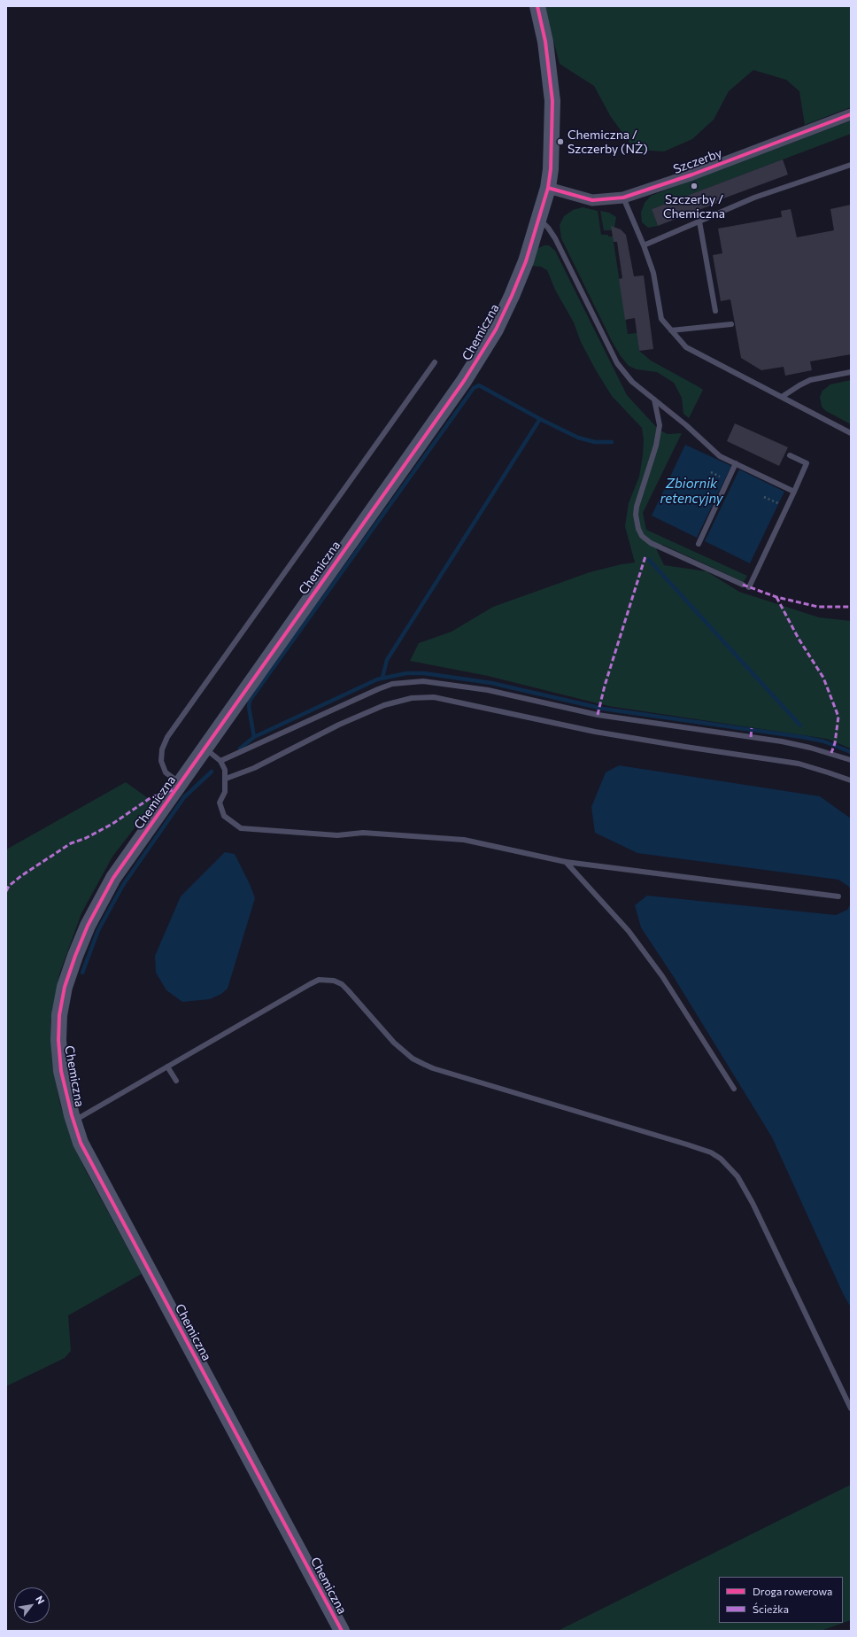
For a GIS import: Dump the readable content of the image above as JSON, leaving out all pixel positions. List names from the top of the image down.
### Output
{
  "streets": {
    "street": ["Szczerby", "Chemiczna"]
  },
  "crossings": [
    ["Szczerby", "Chemiczna"]
  ],
  "water": ["Zbiornik retencyjny"],
  "places": ["Chemiczna / Szczerby (NŻ)", "Szczerby / Chemiczna"],
  "legend": ["Droga rowerowa", "Ścieżka"],
  "north": "top right"
}
